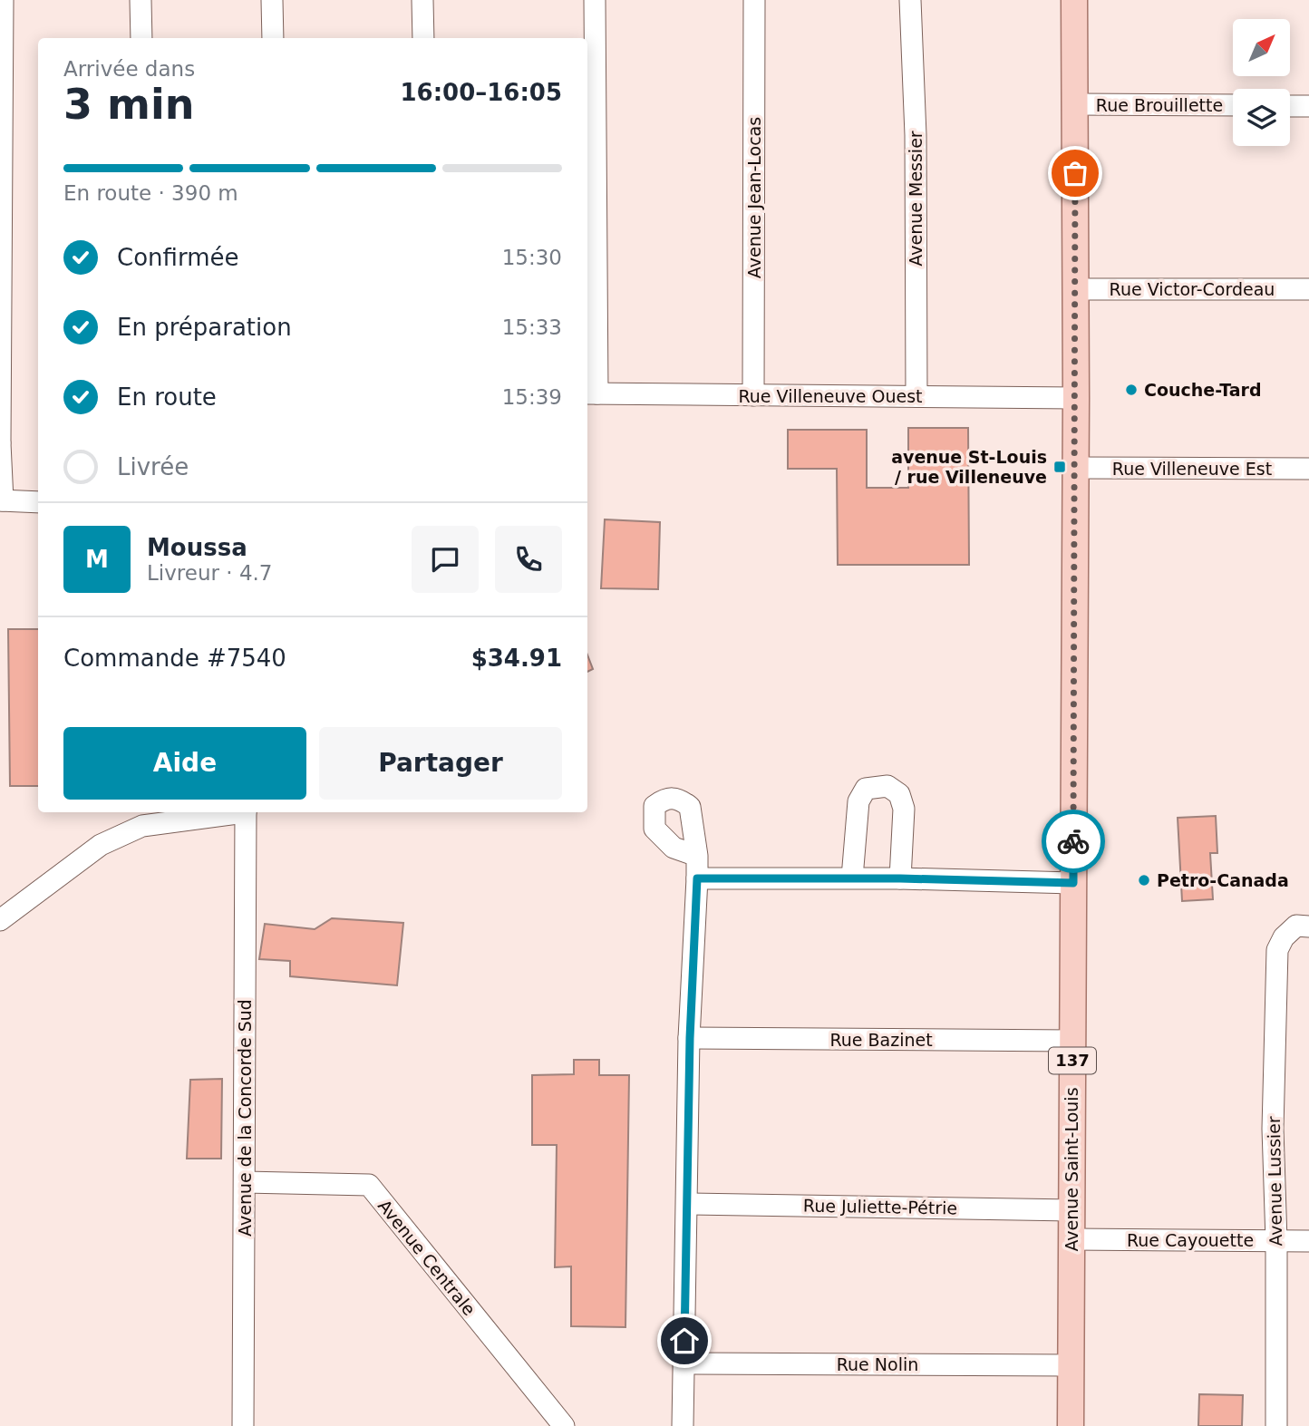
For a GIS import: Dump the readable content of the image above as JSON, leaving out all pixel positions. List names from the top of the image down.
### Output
{
  "streets": {
    "main road": ["137", "Avenue Saint-Louis"],
    "street": [
      "Rue Brouillette",
      "Avenue Jean-Locas",
      "Avenue Messier",
      "Rue Victor-Cordeau",
      "Rue Villeneuve Ouest",
      "Rue Villeneuve Est",
      "Rue Bazinet",
      "Avenue de la Concorde Sud",
      "Avenue Lussier",
      "Rue Juliette-Pétrie",
      "Rue Cayouette",
      "Avenue Centrale",
      "Rue Nolin"
    ]
  },
  "crossings": [
    ["Rue Brouillette", "Avenue Saint-Louis"],
    ["Avenue Jean-Locas", "Rue Villeneuve Ouest"],
    ["Avenue Messier", "Rue Villeneuve Ouest"],
    ["Rue Victor-Cordeau", "Avenue Saint-Louis"],
    ["Rue Villeneuve Ouest", "Avenue Saint-Louis"],
    ["Rue Villeneuve Est", "Avenue Saint-Louis"],
    ["Rue Bazinet", "Avenue Saint-Louis"],
    ["Avenue de la Concorde Sud", "Avenue Centrale"],
    ["Avenue Saint-Louis", "Rue Juliette-Pétrie"],
    ["Avenue Saint-Louis", "Rue Cayouette"],
    ["Avenue Saint-Louis", "Rue Nolin"],
    ["Avenue Lussier", "Rue Cayouette"]
  ],
  "places": {
    "other": ["Couche-Tard", "Petro-Canada"],
    "transit": ["avenue St-Louis / rue Villeneuve"]
  },
  "north": "top right",
  "page": {
    "heading": ["3 min", "Arrivée dans", "16:00–16:05"],
    "panel": [
      "Moussa",
      "Livreur · 4.7",
      "Commande #7540",
      "$34.91"
    ],
    "bar": "En route · 390 m",
    "list": [
      ["Confirmée", "15:30"],
      ["En préparation", "15:33"],
      ["En route", "15:39"],
      "Livrée"
    ],
    "round": "M",
    "buttons": ["Aide", "Partager"]
  }
}
